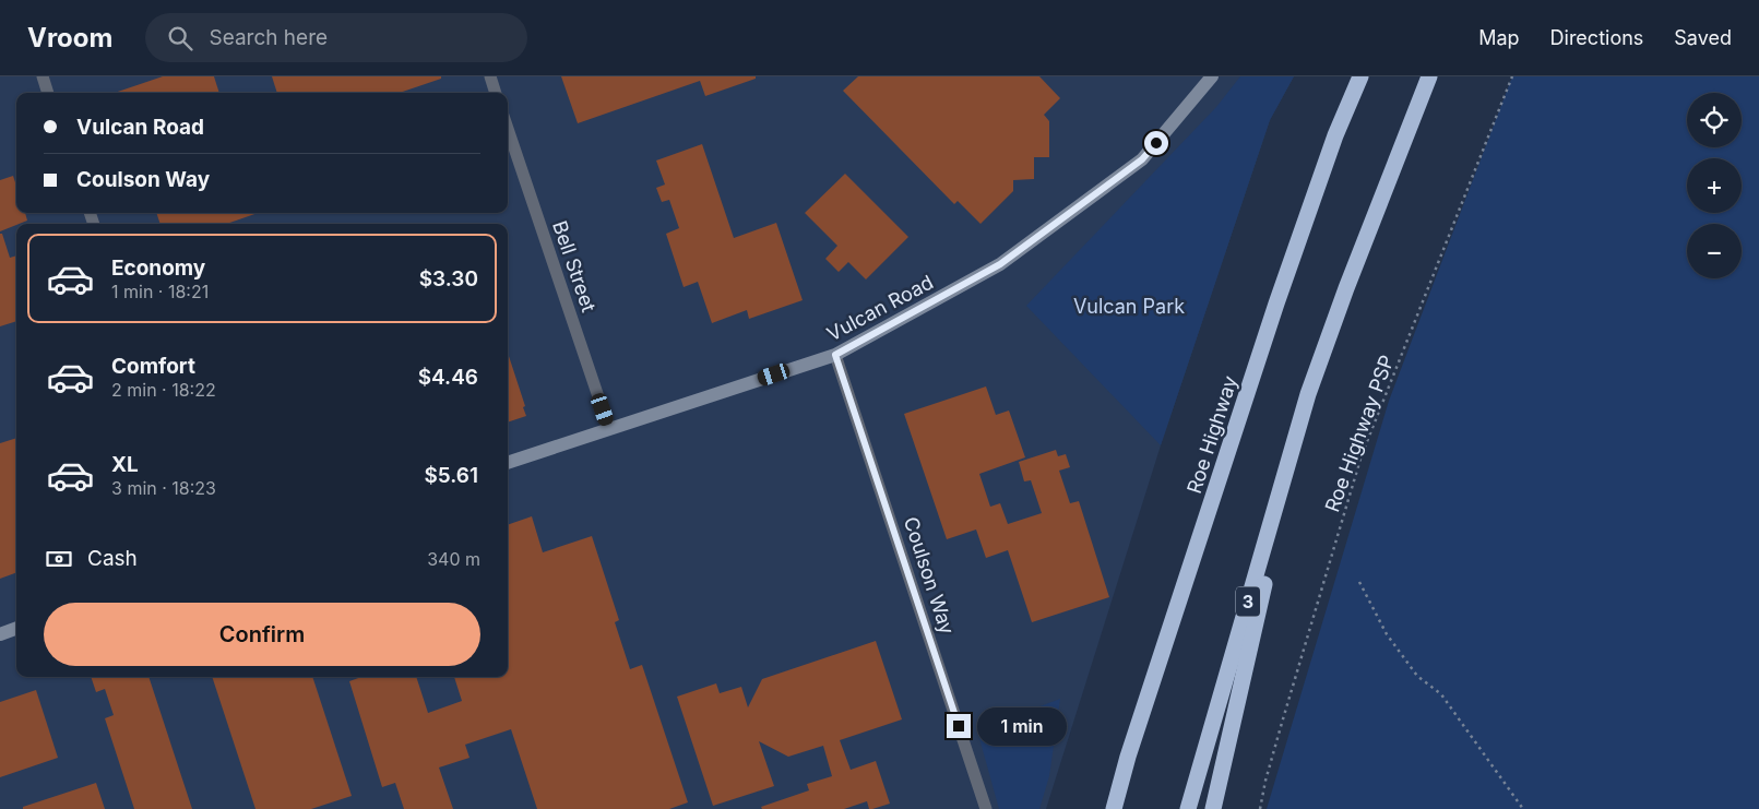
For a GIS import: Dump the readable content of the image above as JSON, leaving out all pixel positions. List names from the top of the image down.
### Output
{
  "streets": {
    "highway": ["Roe Highway", "3"],
    "street": ["Bell Street", "Vulcan Road", "Coulson Way"],
    "path": ["Roe Highway PSP"]
  },
  "crossings": [
    ["Bell Street", "Vulcan Road"],
    ["Vulcan Road", "Coulson Way"]
  ],
  "parks": ["Vulcan Park"],
  "page": {
    "header": "Vroom",
    "search": "Search here",
    "nav": ["Map", "Directions", "Saved"],
    "map_buttons": ["+", "−"],
    "banner": ["Vulcan Road", "Coulson Way"],
    "list": [
      {
        "name": "Economy",
        "note": "1 min · 18:21",
        "value": "$3.30"
      },
      {
        "name": "Comfort",
        "note": "2 min · 18:22",
        "value": "$4.46"
      },
      {
        "name": "XL",
        "note": "3 min · 18:23",
        "value": "$5.61"
      }
    ],
    "pay": ["Cash", "340 m"],
    "buttons": "Confirm",
    "bubble": "1 min"
  }
}
